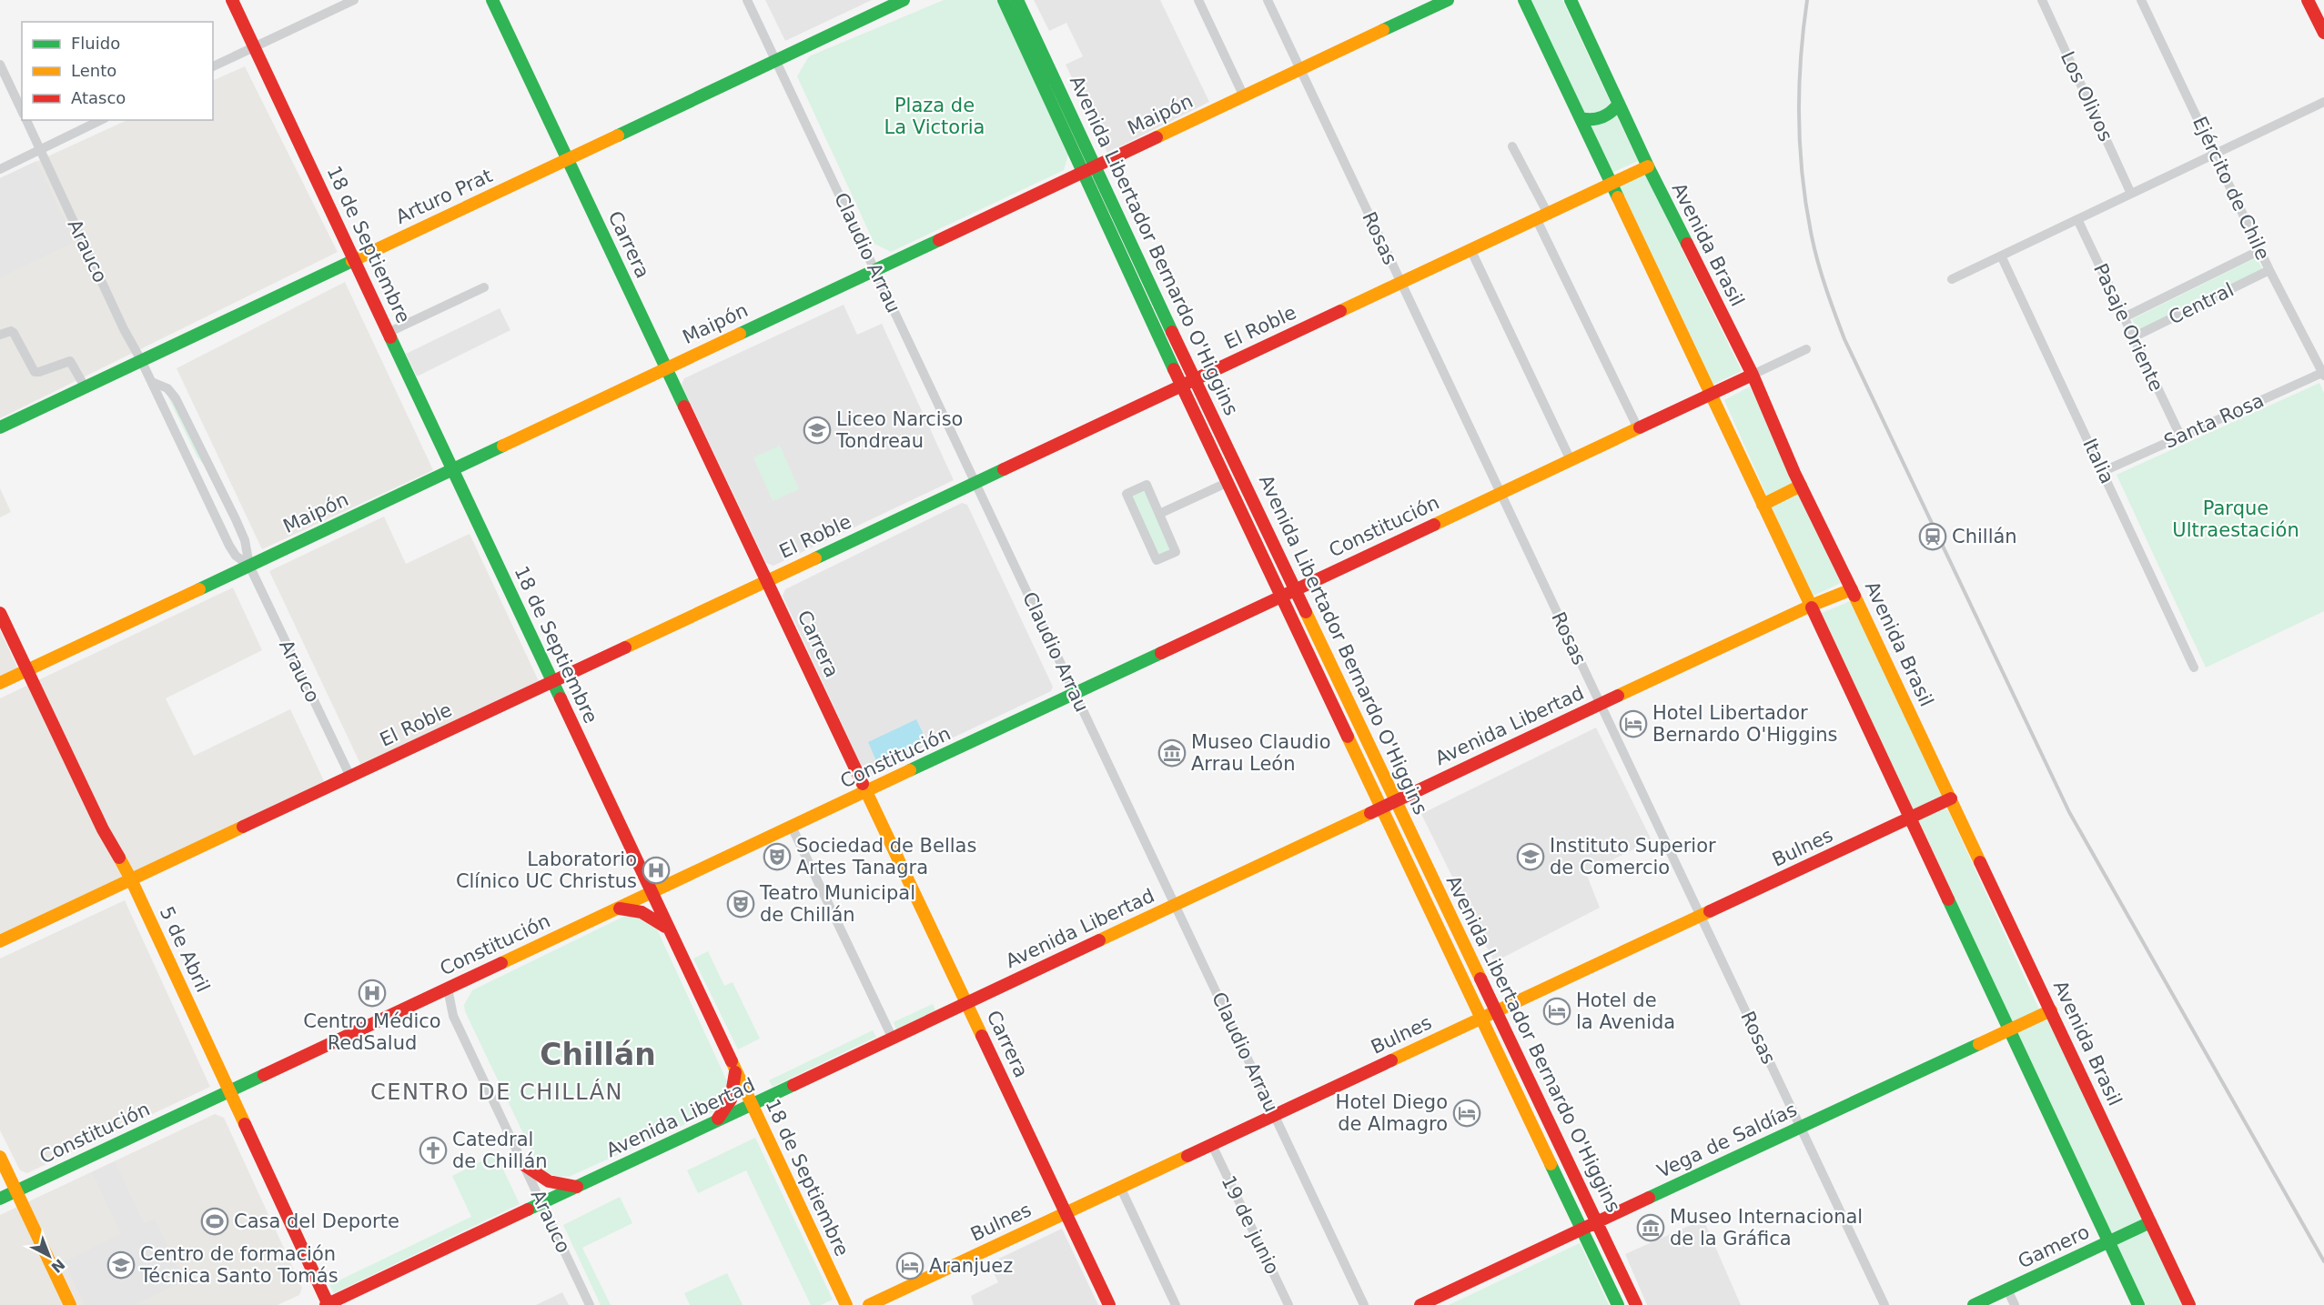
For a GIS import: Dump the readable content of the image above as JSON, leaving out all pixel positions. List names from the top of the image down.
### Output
{
  "streets": {
    "street": [
      "Los Olivos",
      "Maipón",
      "Ejército de Chile",
      "Arturo Prat",
      "Rosas",
      "18 de Septiembre",
      "Carrera",
      "Avenida Brasil",
      "Avenida Libertador Bernardo O'Higgins",
      "Arauco",
      "Claudio Arrau",
      "Central",
      "El Roble",
      "Pasaje Oriente",
      "Santa Rosa",
      "Italia",
      "Constitución",
      "Avenida Libertad",
      "Bulnes",
      "5 de Abril",
      "Vega de Saldías",
      "19 de junio",
      "Gamero"
    ]
  },
  "crossings": [
    ["Maipón", "Rosas"],
    ["Maipón", "18 de Septiembre"],
    ["Maipón", "Carrera"],
    ["Maipón", "Avenida Libertador Bernardo O'Higgins"],
    ["Maipón", "Arauco"],
    ["Maipón", "Claudio Arrau"],
    ["Maipón", "5 de Abril"],
    ["Ejército de Chile", "Central"],
    ["Ejército de Chile", "Santa Rosa"],
    ["Arturo Prat", "18 de Septiembre"],
    ["Arturo Prat", "Carrera"],
    ["Arturo Prat", "Arauco"],
    ["Arturo Prat", "Claudio Arrau"],
    ["Rosas", "El Roble"],
    ["Rosas", "Constitución"],
    ["Rosas", "Avenida Libertad"],
    ["Rosas", "Bulnes"],
    ["Rosas", "Vega de Saldías"],
    ["18 de Septiembre", "El Roble"],
    ["18 de Septiembre", "Constitución"],
    ["18 de Septiembre", "Avenida Libertad"],
    ["Carrera", "El Roble"],
    ["Carrera", "Constitución"],
    ["Carrera", "Avenida Libertad"],
    ["Carrera", "Bulnes"],
    ["Avenida Brasil", "El Roble"],
    ["Avenida Brasil", "Constitución"],
    ["Avenida Brasil", "Avenida Libertad"],
    ["Avenida Brasil", "Bulnes"],
    ["Avenida Brasil", "Vega de Saldías"],
    ["Avenida Brasil", "Gamero"],
    ["Avenida Libertador Bernardo O'Higgins", "El Roble"],
    ["Avenida Libertador Bernardo O'Higgins", "Constitución"],
    ["Avenida Libertador Bernardo O'Higgins", "Avenida Libertad"],
    ["Avenida Libertador Bernardo O'Higgins", "Bulnes"],
    ["Avenida Libertador Bernardo O'Higgins", "Vega de Saldías"],
    ["Arauco", "El Roble"],
    ["Arauco", "Constitución"],
    ["Arauco", "Avenida Libertad"],
    ["Claudio Arrau", "El Roble"],
    ["Claudio Arrau", "Constitución"],
    ["Claudio Arrau", "Avenida Libertad"],
    ["Claudio Arrau", "Bulnes"],
    ["Central", "Pasaje Oriente"],
    ["El Roble", "5 de Abril"],
    ["Pasaje Oriente", "Santa Rosa"],
    ["Santa Rosa", "Italia"],
    ["Constitución", "5 de Abril"],
    ["Avenida Libertad", "5 de Abril"],
    ["Bulnes", "19 de junio"]
  ],
  "districts": ["Chillán", "CENTRO DE CHILLÁN"],
  "parks": ["Plaza de La Victoria", "Parque Ultraestación"],
  "places": {
    "school or university": ["Liceo Narciso Tondreau", "Instituto Superior de Comercio", "Centro de formación Técnica Santo Tomás"],
    "station": ["Chillán"],
    "hotel": [
      "Hotel Libertador Bernardo O'Higgins",
      "Hotel de la Avenida",
      "Hotel Diego de Almagro",
      "Aranjuez"
    ],
    "museum": ["Museo Claudio Arrau León", "Museo Internacional de la Gráfica"],
    "theatre": ["Sociedad de Bellas Artes Tanagra", "Teatro Municipal de Chillán"],
    "hospital": ["Laboratorio Clínico UC Christus", "Centro Médico RedSalud"],
    "church": ["Catedral de Chillán"],
    "sports": ["Casa del Deporte"]
  },
  "legend": ["Fluido", "Lento", "Atasco"],
  "north": "bottom right"
}
